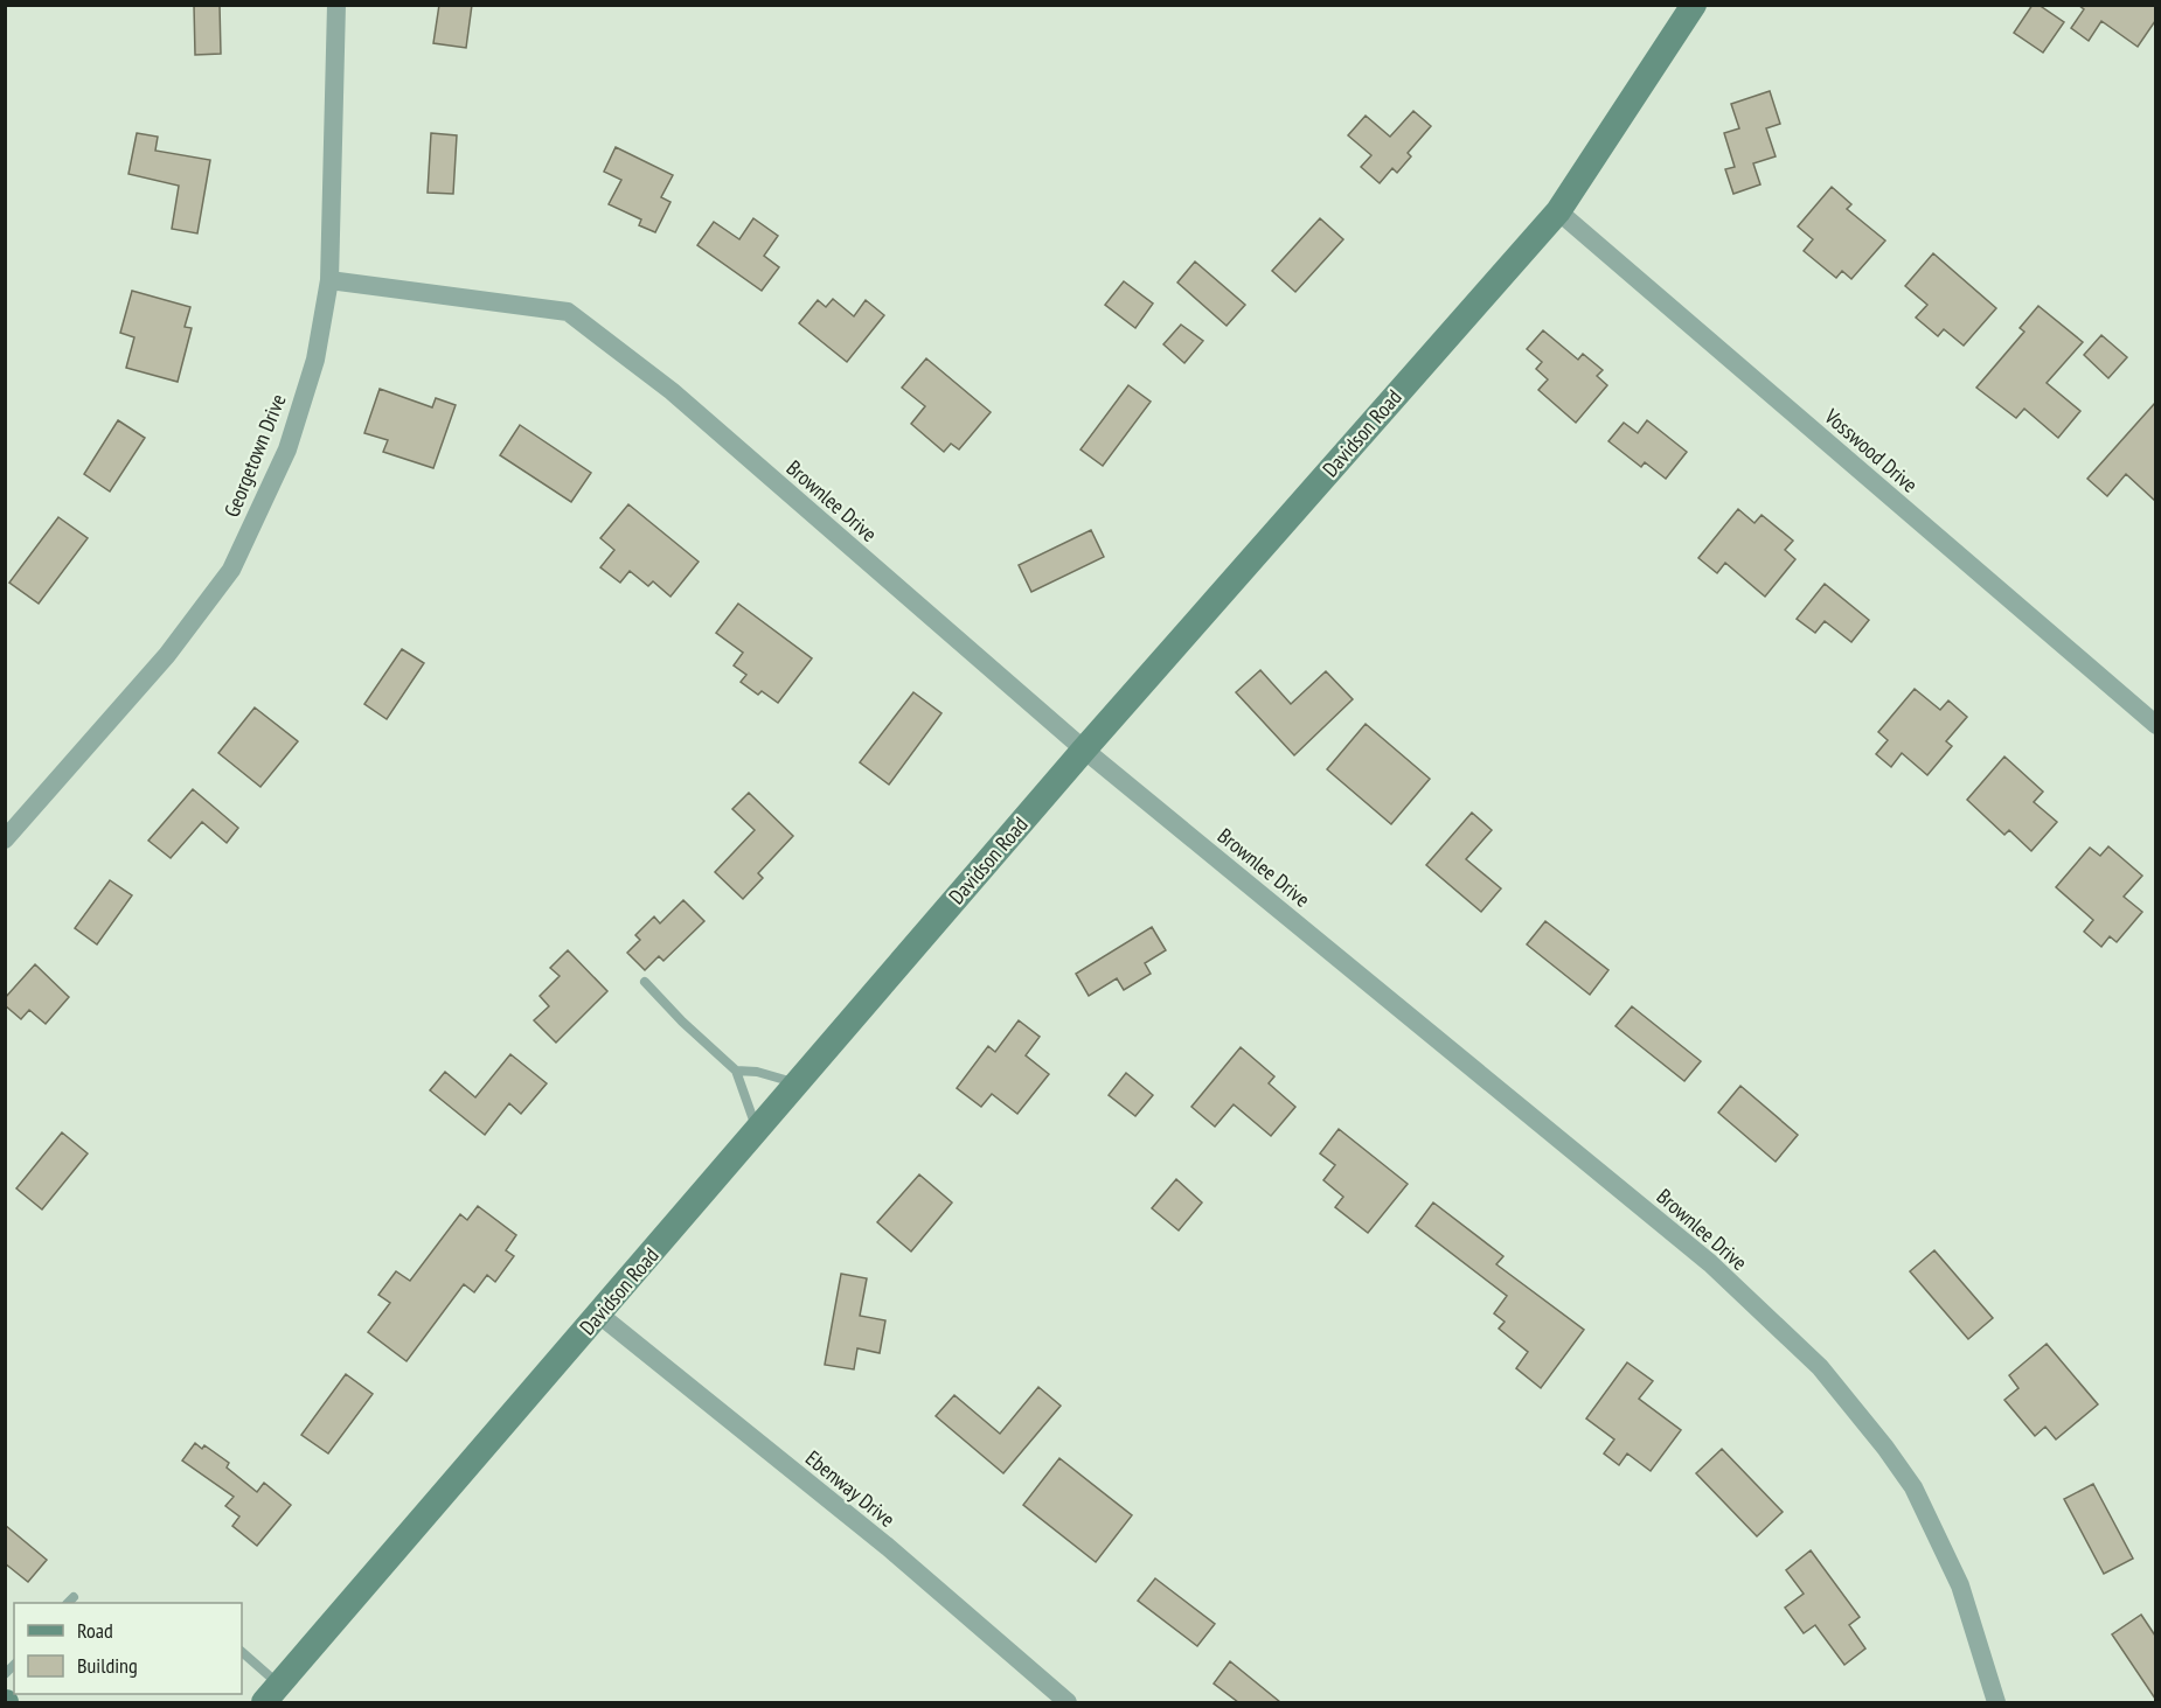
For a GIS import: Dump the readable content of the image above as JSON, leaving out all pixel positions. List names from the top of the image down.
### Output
{
  "streets": {
    "street": [
      "Davidson Road",
      "Vosswood Drive",
      "Georgetown Drive",
      "Brownlee Drive",
      "Ebenway Drive"
    ]
  },
  "crossings": [
    ["Davidson Road", "Vosswood Drive"],
    ["Davidson Road", "Brownlee Drive"],
    ["Davidson Road", "Ebenway Drive"],
    ["Georgetown Drive", "Brownlee Drive"]
  ],
  "legend": ["Road", "Building"]
}
